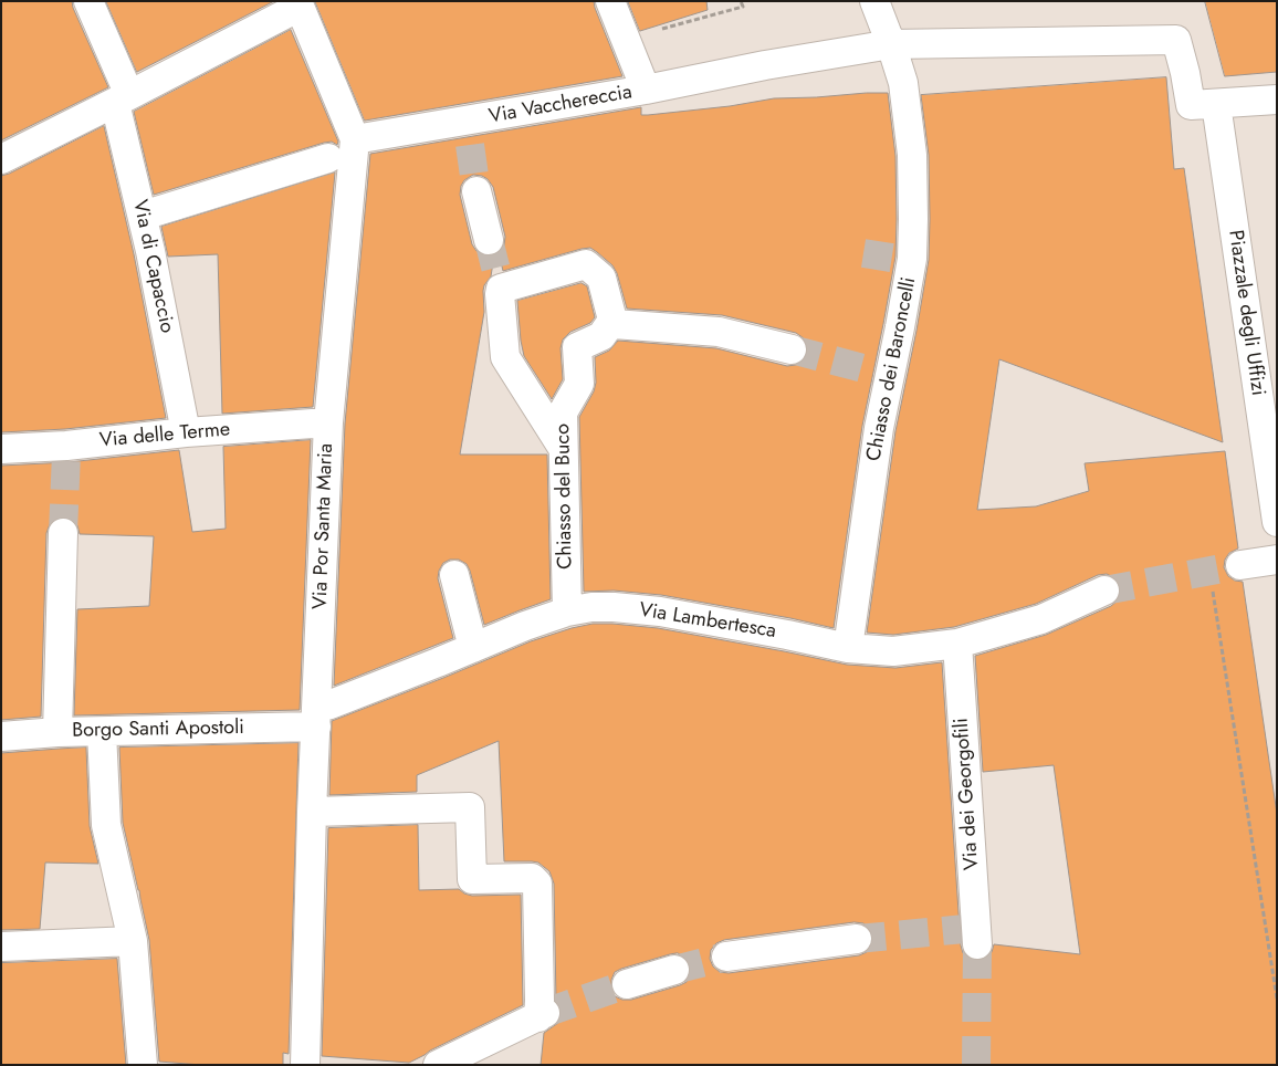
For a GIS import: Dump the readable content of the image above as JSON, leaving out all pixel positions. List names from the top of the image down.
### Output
{
  "streets": {
    "street": [
      "Via Vacchereccia",
      "Via di Capaccio",
      "Piazzale degli Uffizi",
      "Chiasso dei Baroncelli",
      "Via delle Terme",
      "Chiasso del Buco",
      "Via Por Santa Maria",
      "Via Lambertesca",
      "Borgo Santi Apostoli",
      "Via dei Georgofili"
    ]
  },
  "crossings": [
    ["Via Vacchereccia", "Piazzale degli Uffizi"],
    ["Via Vacchereccia", "Chiasso dei Baroncelli"],
    ["Via Vacchereccia", "Via Por Santa Maria"],
    ["Via di Capaccio", "Via delle Terme"],
    ["Chiasso dei Baroncelli", "Via Lambertesca"],
    ["Via delle Terme", "Via Por Santa Maria"],
    ["Chiasso del Buco", "Via Lambertesca"],
    ["Via Por Santa Maria", "Via Lambertesca"],
    ["Via Por Santa Maria", "Borgo Santi Apostoli"],
    ["Via Lambertesca", "Borgo Santi Apostoli"],
    ["Via Lambertesca", "Via dei Georgofili"]
  ]
}
